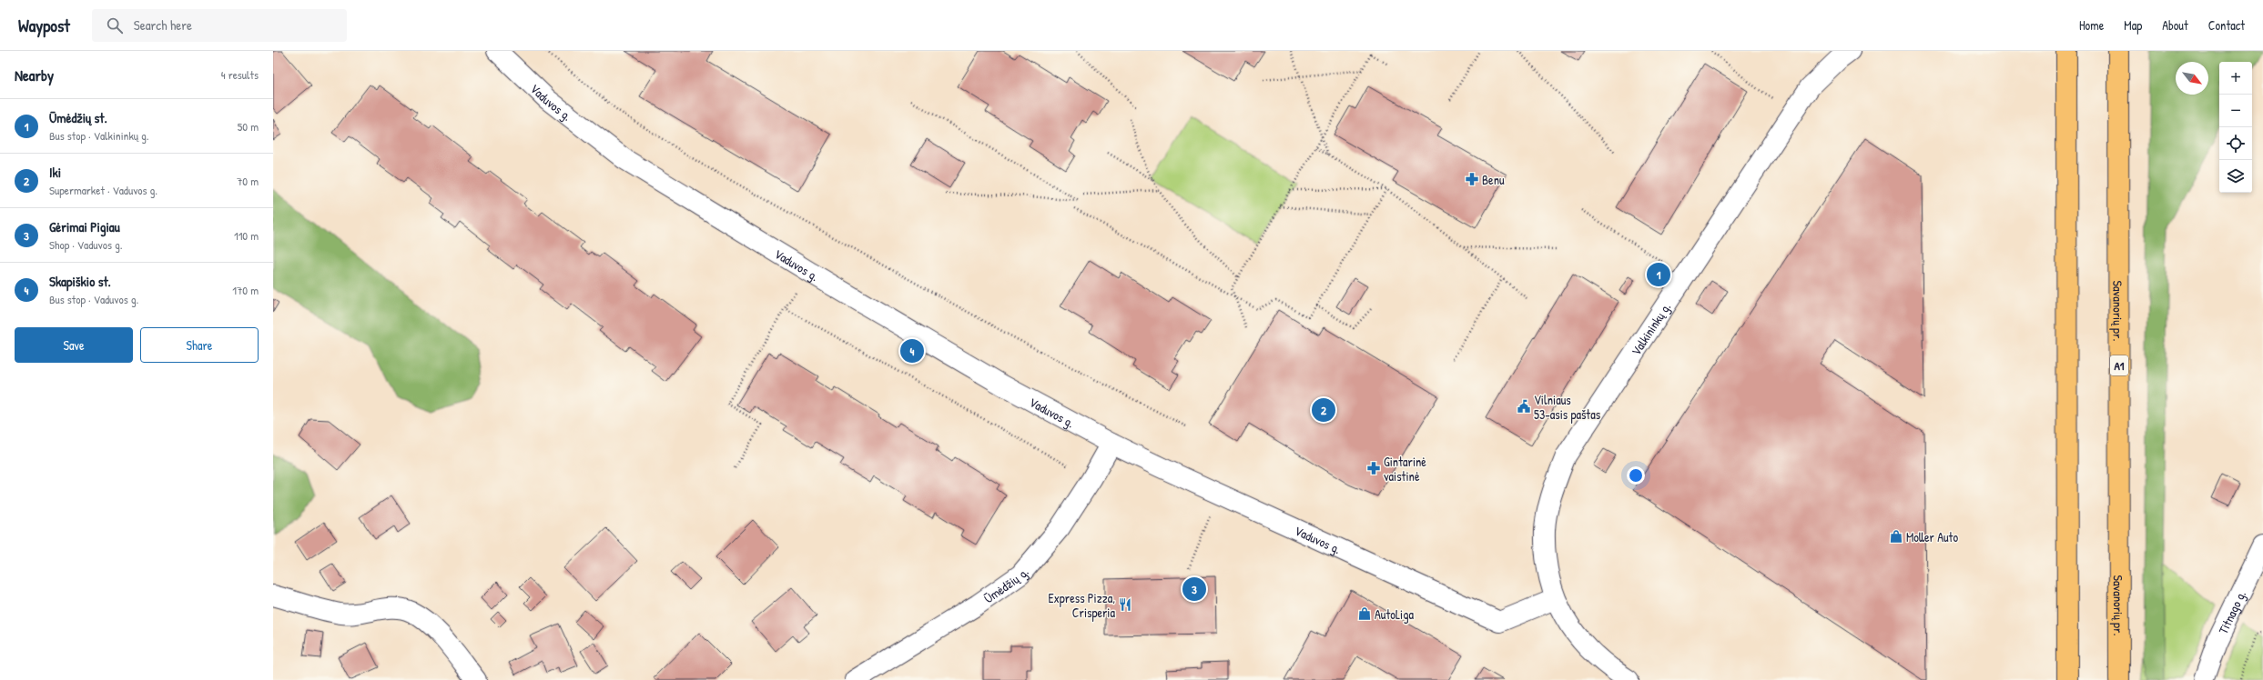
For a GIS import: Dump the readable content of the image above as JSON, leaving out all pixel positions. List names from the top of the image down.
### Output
{
  "streets": {
    "highway": ["Savanorių pr.", "A1"],
    "street": [
      "Vaduvos g.",
      "Valkininkų g.",
      "Ūmėdžių g.",
      "Titnago g."
    ]
  },
  "crossings": [
    ["Vaduvos g.", "Valkininkų g."],
    ["Vaduvos g.", "Ūmėdžių g."]
  ],
  "places": {
    "pharmacy": ["Benu", "Gintarinė vaistinė"],
    "public building": ["Vilniaus 53-asis paštas"],
    "shop": ["Moller Auto", "AutoLiga"],
    "restaurant": ["Express Pizza, Crisperia"]
  },
  "north": "bottom right",
  "page": {
    "header": "Waypost",
    "search": "Search here",
    "nav": [
      "Home",
      "Map",
      "About",
      "Contact"
    ],
    "heading": ["Nearby", "4 results"],
    "map_buttons": ["+", "−"],
    "list": [
      {
        "mark": "1",
        "name": "Ūmėdžių st.",
        "note": "Bus stop · Valkininkų g.",
        "value": "50 m"
      },
      {
        "mark": "2",
        "name": "Iki",
        "note": "Supermarket · Vaduvos g.",
        "value": "70 m"
      },
      {
        "mark": "3",
        "name": "Gėrimai Pigiau",
        "note": "Shop · Vaduvos g.",
        "value": "110 m"
      },
      {
        "mark": "4",
        "name": "Skapiškio st.",
        "note": "Bus stop · Vaduvos g.",
        "value": "170 m"
      }
    ],
    "pins": [
      "1",
      "4",
      "2",
      "3"
    ],
    "buttons": ["Save", "Share"]
  }
}
